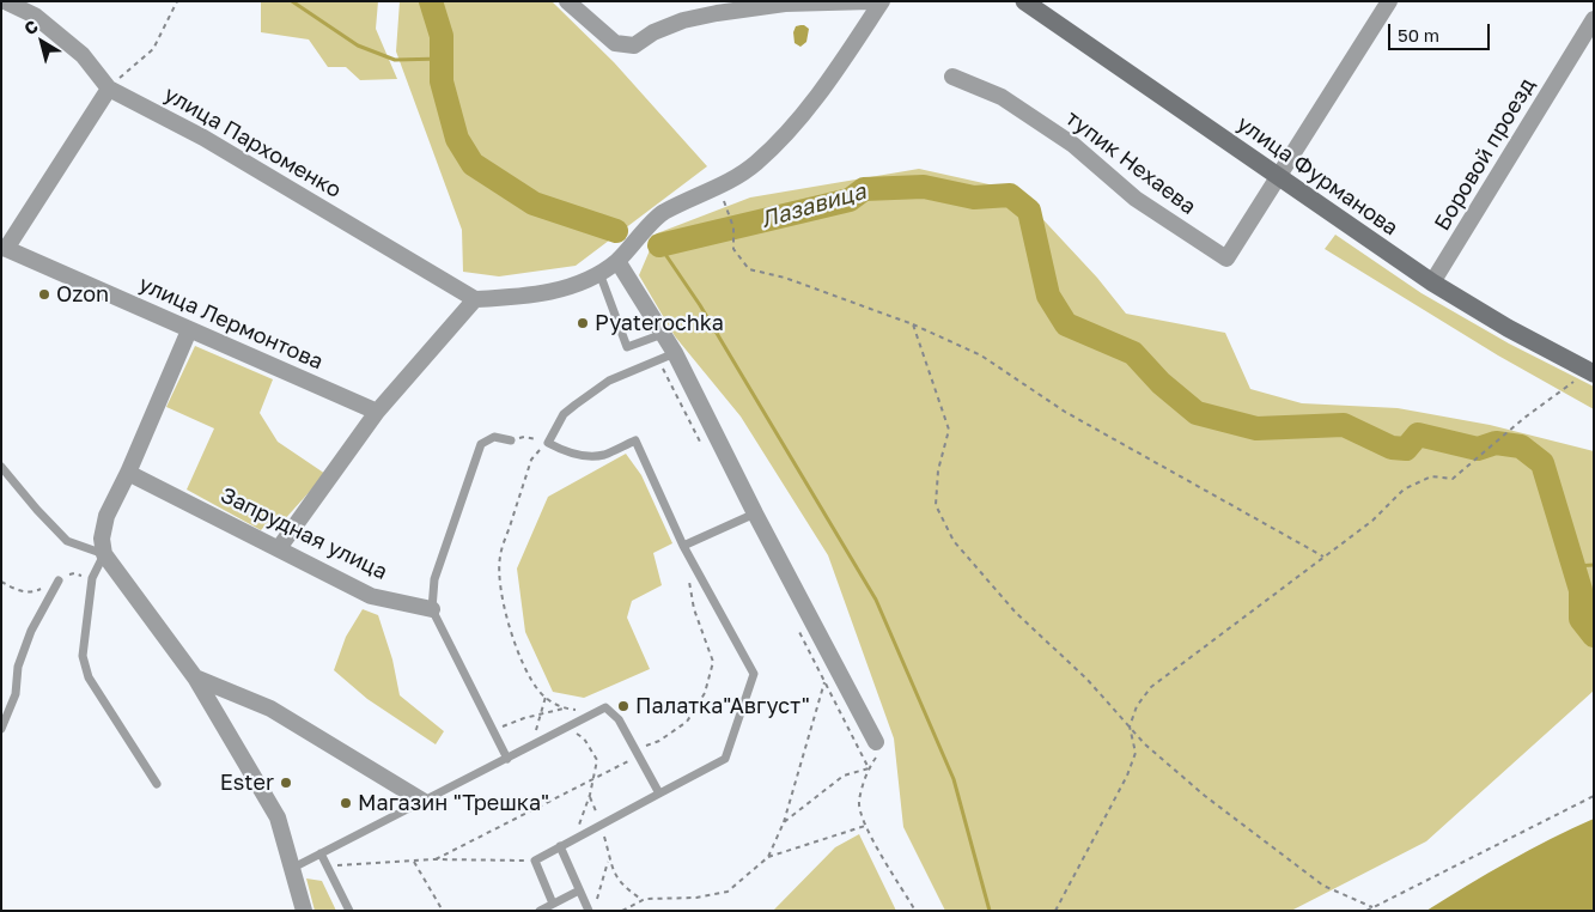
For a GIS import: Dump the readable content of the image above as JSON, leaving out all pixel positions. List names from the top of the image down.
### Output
{
  "streets": {
    "main road": ["улица Фурманова"],
    "street": [
      "улица Пархоменко",
      "Боровой проезд",
      "тупик Нехаева",
      "улица Лермонтова",
      "Запрудная улица"
    ]
  },
  "crossings": [
    ["Боровой проезд", "улица Фурманова"],
    ["тупик Нехаева", "улица Фурманова"]
  ],
  "water": ["Лазавица"],
  "places": [
    "Ozon",
    "Pyaterochka",
    "Палатка\"Август\"",
    "Ester",
    "Магазин \"Трешка\""
  ],
  "scale_bar": "50 m",
  "north": "top left"
}
